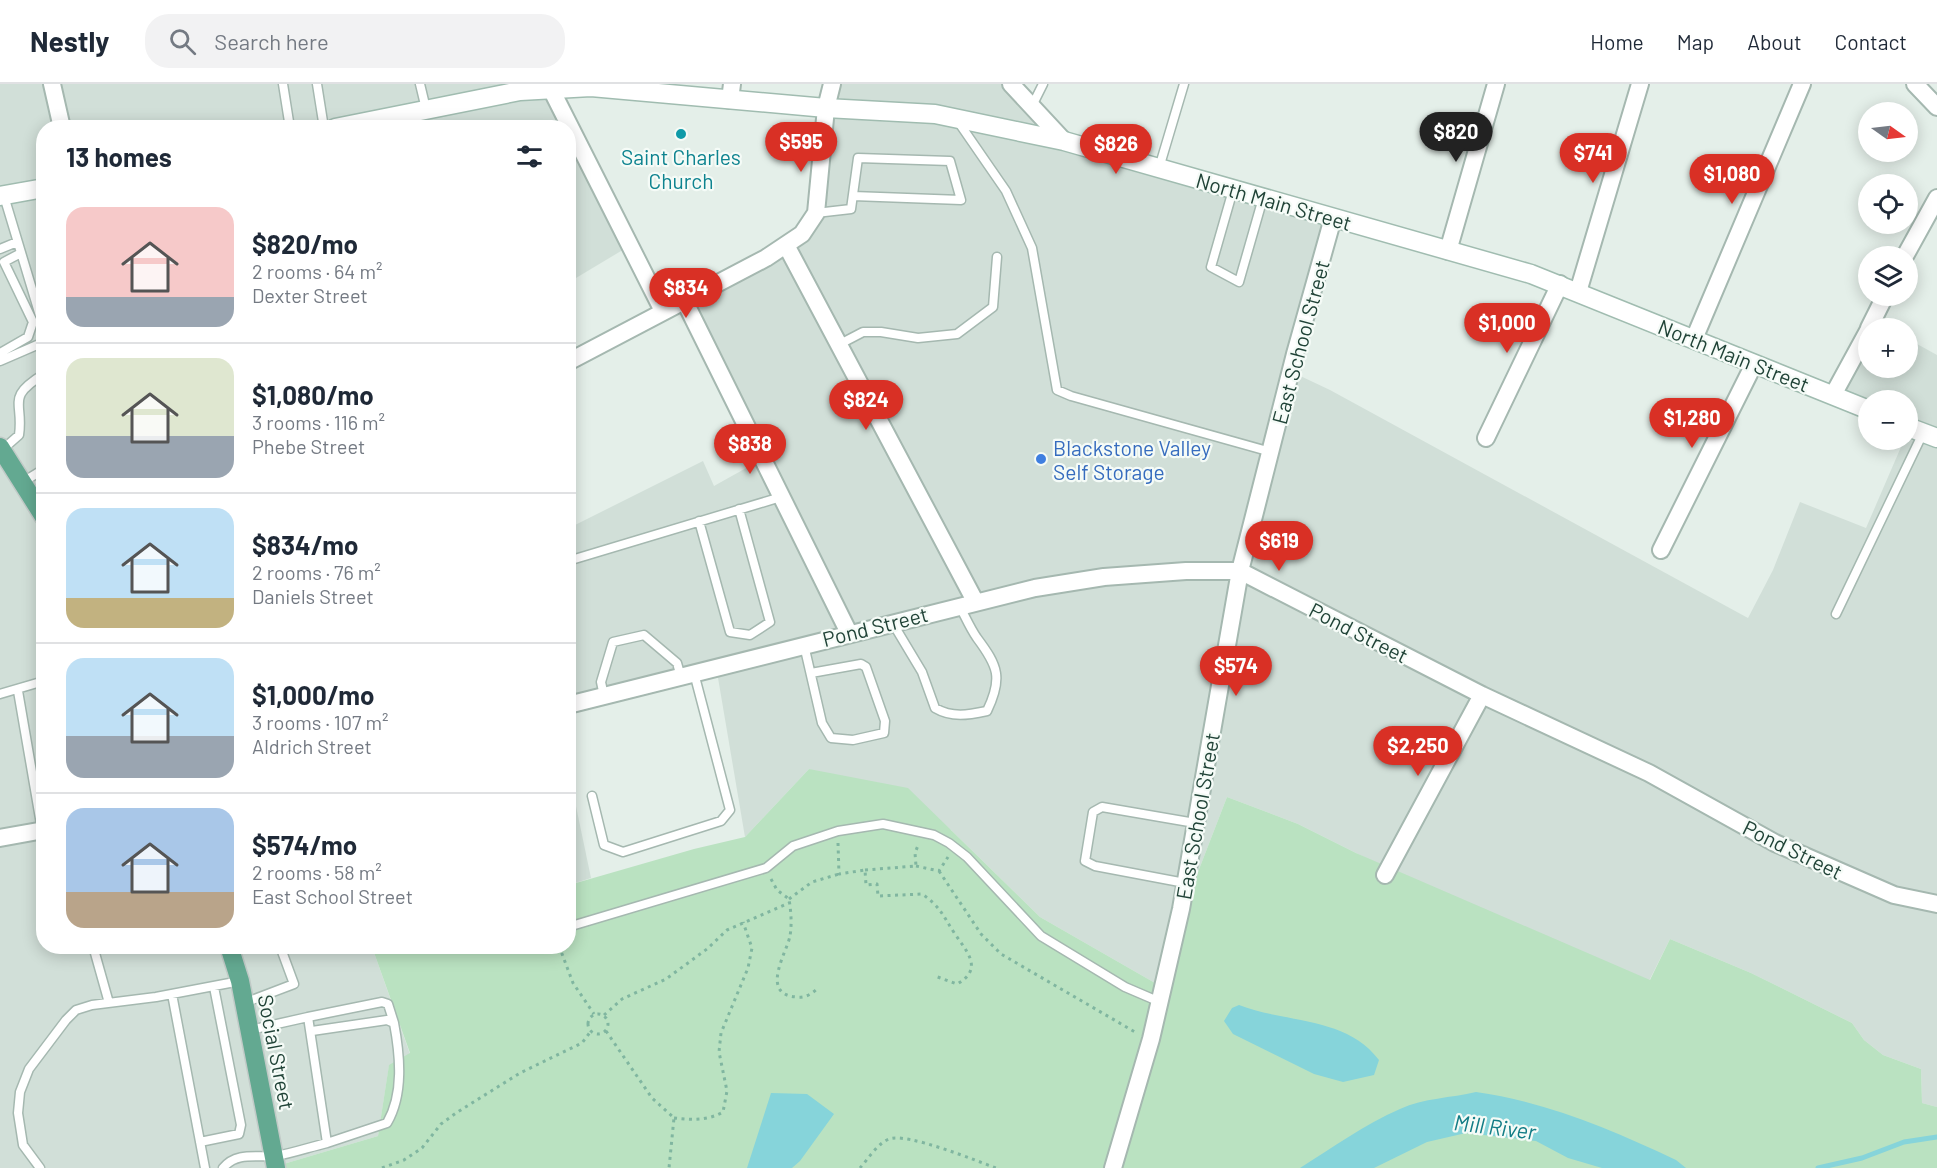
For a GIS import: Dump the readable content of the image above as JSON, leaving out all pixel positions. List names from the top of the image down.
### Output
{
  "streets": {
    "main road": ["Social Street"],
    "street": ["North Main Street", "East School Street", "Pond Street"]
  },
  "crossings": [
    ["North Main Street", "East School Street"],
    ["East School Street", "Pond Street"]
  ],
  "water": ["Mill River"],
  "places": ["Saint Charles Church", "Blackstone Valley Self Storage"],
  "north": "right",
  "page": {
    "header": "Nestly",
    "search": "Search here",
    "nav": [
      "Home",
      "Map",
      "About",
      "Contact"
    ],
    "map_buttons": ["+", "−"],
    "price": [
      "$820",
      "$595",
      "$826",
      "$741",
      "$1,080",
      "$834",
      "$1,000",
      "$824",
      "$1,280",
      "$838",
      "$619",
      "$574",
      "$2,250"
    ],
    "heading": "13 homes",
    "list": [
      {
        "name": "$820/mo",
        "note": "2 rooms · 64 m² · Dexter Street"
      },
      {
        "name": "$1,080/mo",
        "note": "3 rooms · 116 m² · Phebe Street"
      },
      {
        "name": "$834/mo",
        "note": "2 rooms · 76 m² · Daniels Street"
      },
      {
        "name": "$1,000/mo",
        "note": "3 rooms · 107 m² · Aldrich Street"
      },
      {
        "name": "$574/mo",
        "note": "2 rooms · 58 m² · East School Street"
      }
    ]
  }
}
